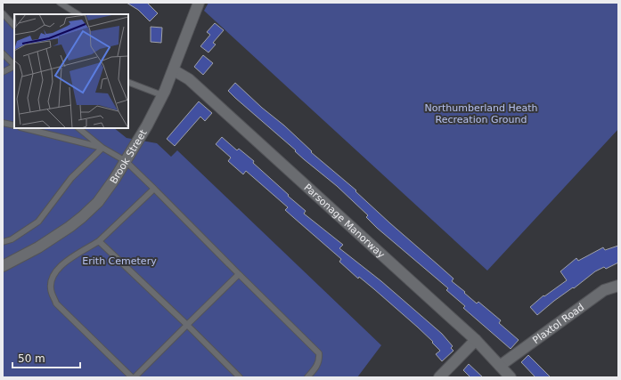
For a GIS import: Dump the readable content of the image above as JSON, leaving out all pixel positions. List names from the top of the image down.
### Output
{
  "streets": {
    "street": ["Brook Street", "Parsonage Manorway", "Plaxtol Road"]
  },
  "crossings": [
    ["Brook Street", "Parsonage Manorway"],
    ["Parsonage Manorway", "Plaxtol Road"]
  ],
  "parks": ["Northumberland Heath Recreation Ground", "Erith Cemetery"],
  "scale_bar": "50 m"
}
